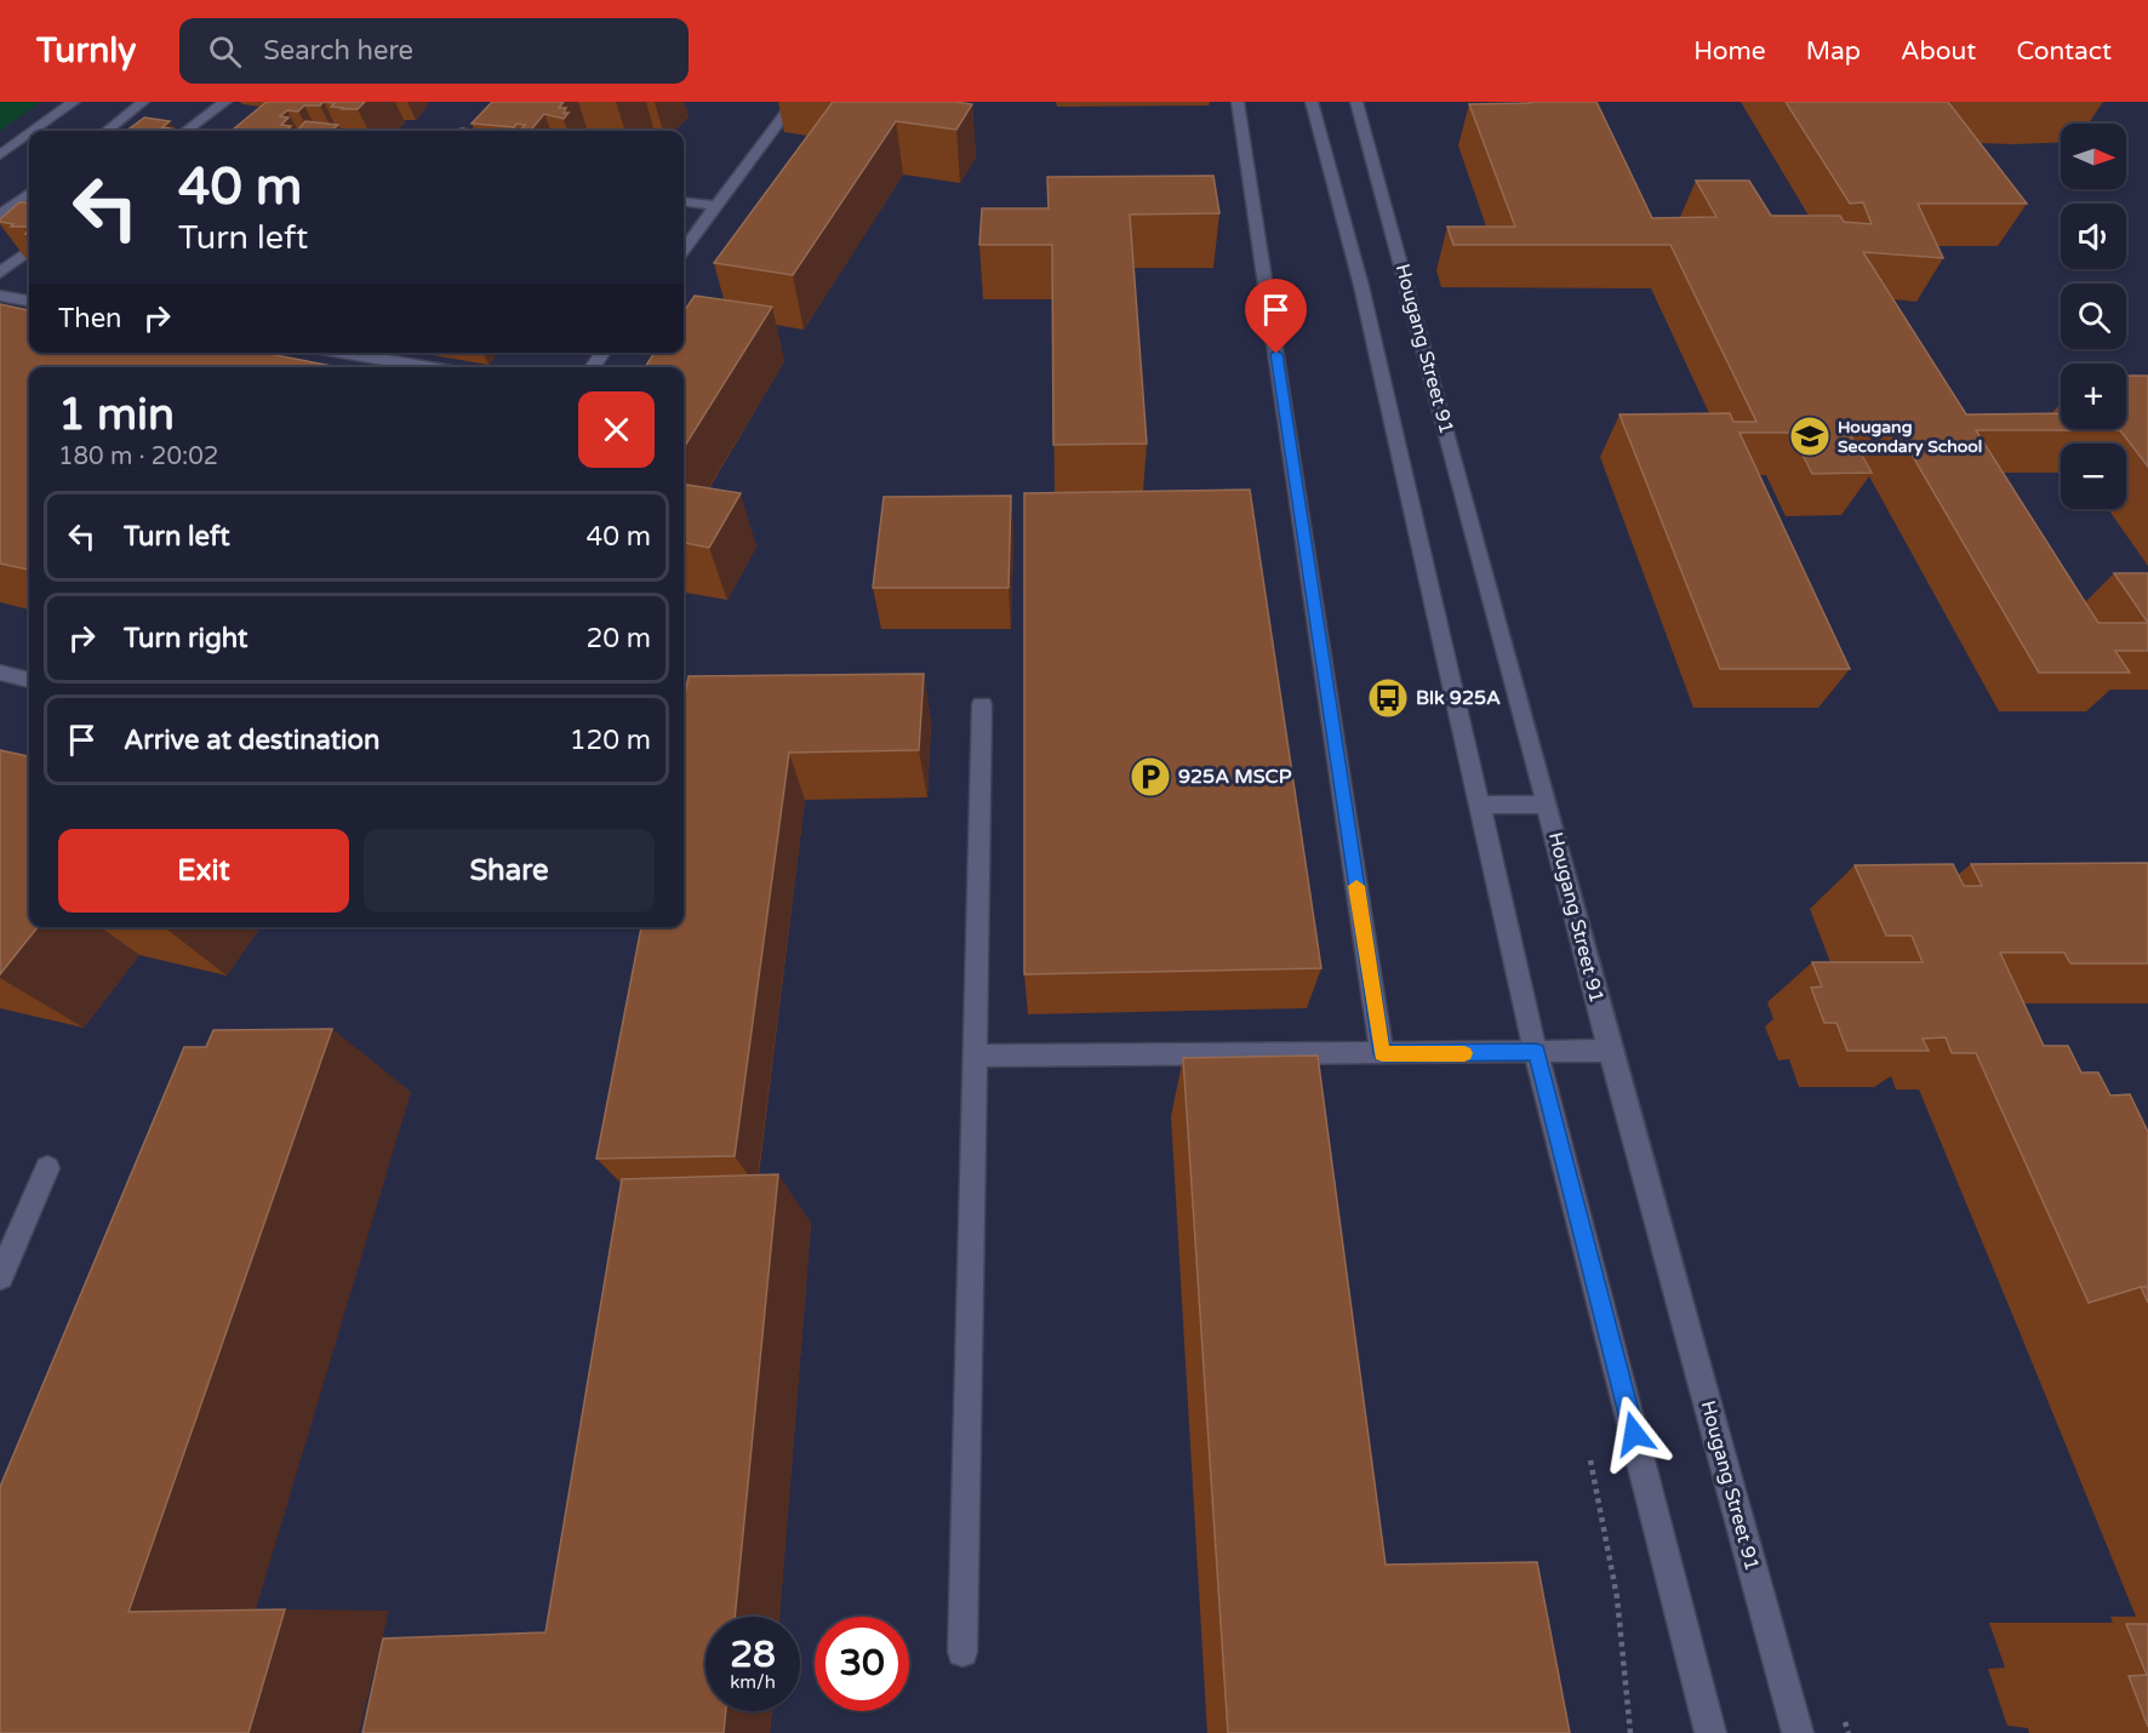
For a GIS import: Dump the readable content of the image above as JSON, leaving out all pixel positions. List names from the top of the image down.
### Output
{
  "streets": {
    "street": ["Hougang Street 91"]
  },
  "places": {
    "school or university": ["Hougang Secondary School"],
    "bus stop": ["Blk 925A"],
    "parking": ["925A MSCP"]
  },
  "north": "right",
  "page": {
    "header": "Turnly",
    "search": "Search here",
    "nav": [
      "Home",
      "Map",
      "About",
      "Contact"
    ],
    "map_buttons": ["+", "−"],
    "turn": ["40 m", "Turn left"],
    "then": "Then",
    "heading": ["1 min", "180 m · 20:02"],
    "list": [
      {
        "name": "Turn left",
        "value": "40 m"
      },
      {
        "name": "Turn right",
        "value": "20 m"
      },
      {
        "name": "Arrive at destination",
        "value": "120 m"
      }
    ],
    "buttons": ["Exit", "Share"],
    "speed": "28 km/h",
    "limit": "30"
  }
}
